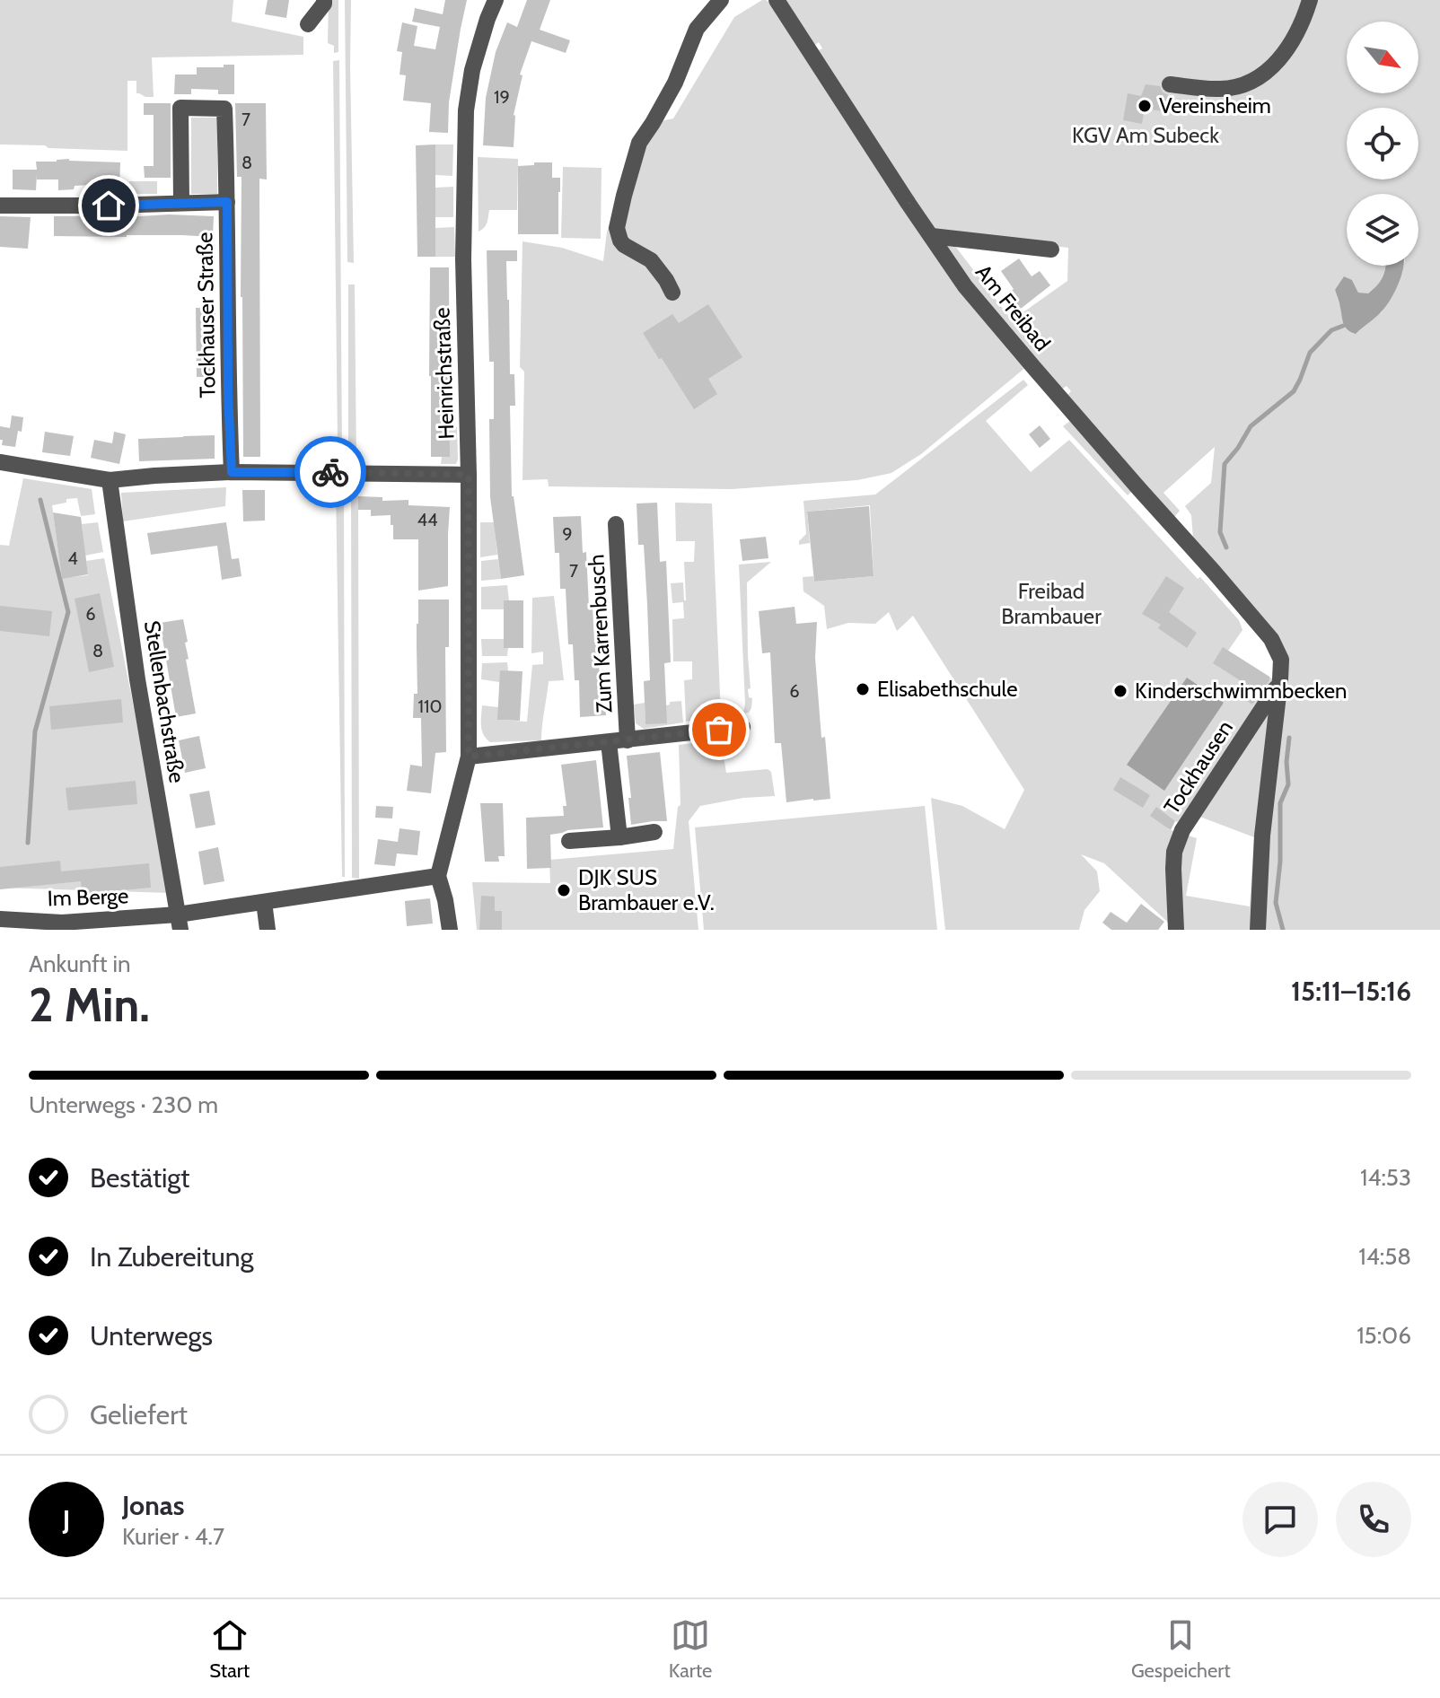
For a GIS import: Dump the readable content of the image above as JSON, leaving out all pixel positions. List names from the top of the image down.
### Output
{
  "streets": {
    "street": [
      "Am Freibad",
      "Tockhauser Straße",
      "Heinrichstraße",
      "Zum Karrenbusch",
      "Stellenbachstraße",
      "Tockhausen",
      "Im Berge"
    ]
  },
  "crossings": [
    ["Am Freibad", "Tockhausen"],
    ["Heinrichstraße", "Zum Karrenbusch"],
    ["Stellenbachstraße", "Im Berge"]
  ],
  "parks": ["KGV Am Subeck", "Freibad Brambauer"],
  "places": [
    "Vereinsheim",
    "Elisabethschule",
    "Kinderschwimmbecken",
    "DJK SUS Brambauer e.V."
  ],
  "house_numbers": [
    "19",
    "7",
    "8",
    "44",
    "9",
    "4",
    "7",
    "6",
    "8",
    "6",
    "110"
  ],
  "north": "bottom right",
  "page": {
    "heading": ["2 Min.", "Ankunft in", "15:11–15:16"],
    "panel": ["Jonas", "Kurier · 4.7"],
    "bar": "Unterwegs · 230 m",
    "list": [
      ["Bestätigt", "14:53"],
      ["In Zubereitung", "14:58"],
      ["Unterwegs", "15:06"],
      "Geliefert"
    ],
    "round": "J",
    "tabs": ["Start", "Karte", "Gespeichert"]
  }
}
